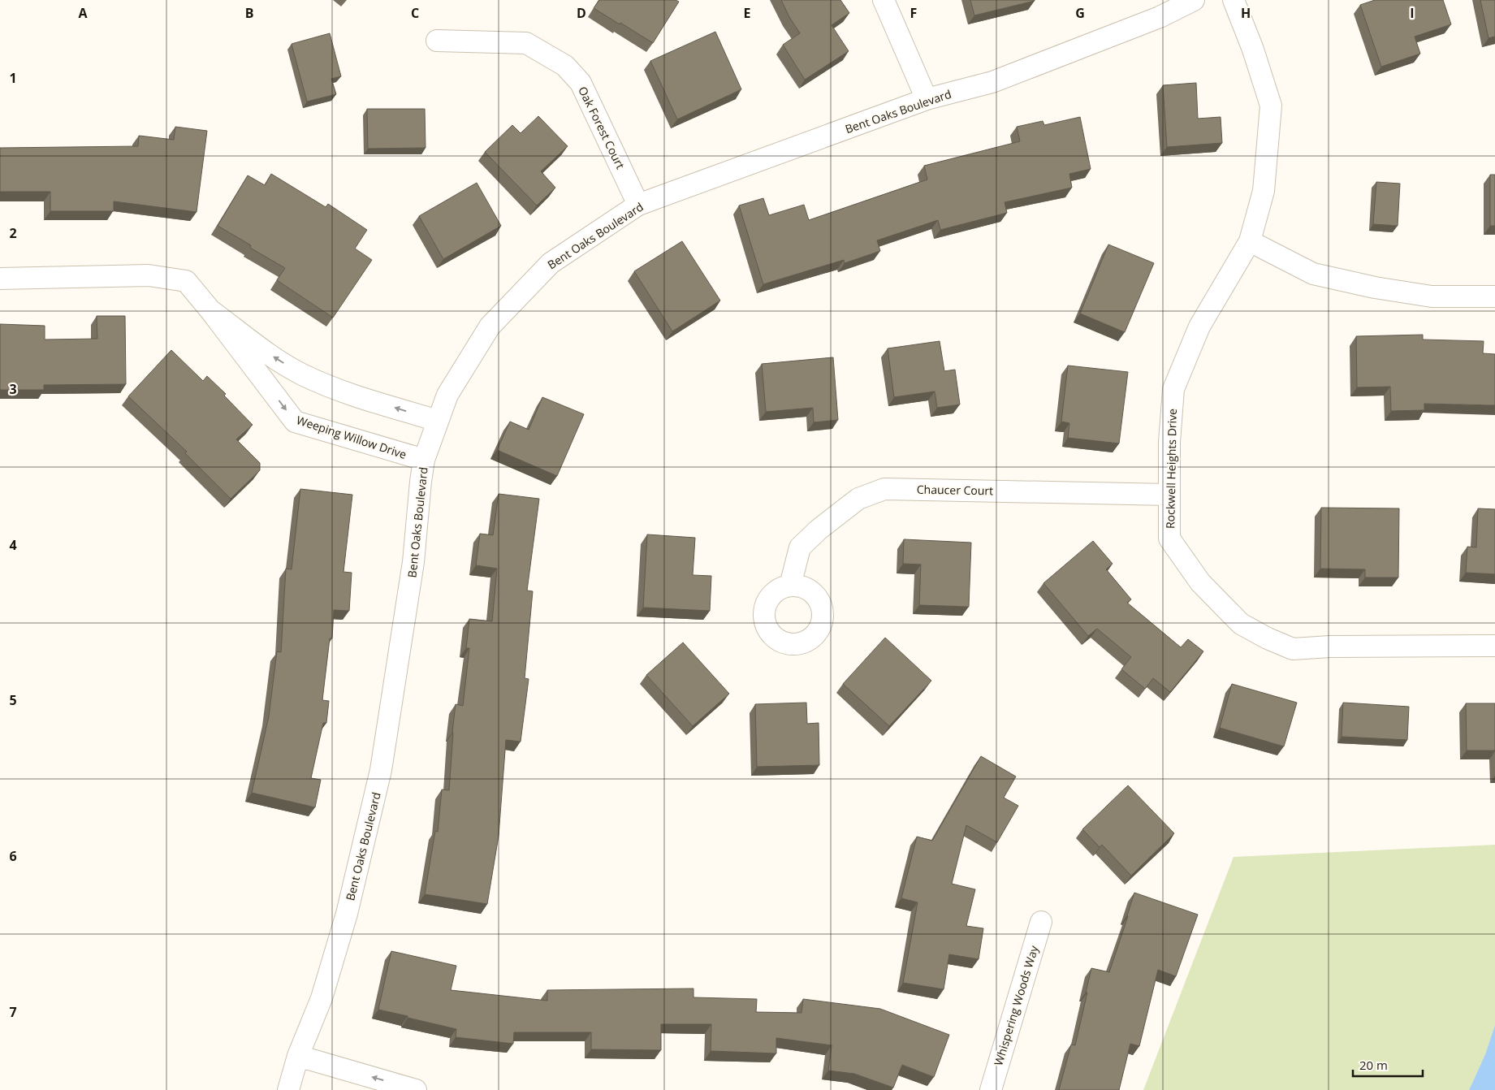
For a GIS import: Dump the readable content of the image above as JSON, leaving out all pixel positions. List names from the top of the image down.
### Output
{
  "streets": {
    "street": [
      "Bent Oaks Boulevard",
      "Oak Forest Court",
      "Weeping Willow Drive",
      "Rockwell Heights Drive",
      "Chaucer Court",
      "Whispering Woods Way"
    ]
  },
  "crossings": [
    ["Bent Oaks Boulevard", "Oak Forest Court"],
    ["Bent Oaks Boulevard", "Weeping Willow Drive"],
    ["Rockwell Heights Drive", "Chaucer Court"]
  ],
  "scale_bar": "20 m",
  "grid": {
    "columns": [
      "A",
      "B",
      "C",
      "D",
      "E",
      "F",
      "G",
      "H",
      "I"
    ],
    "rows": [
      "1",
      "2",
      "3",
      "4",
      "5",
      "6",
      "7"
    ]
  }
}
